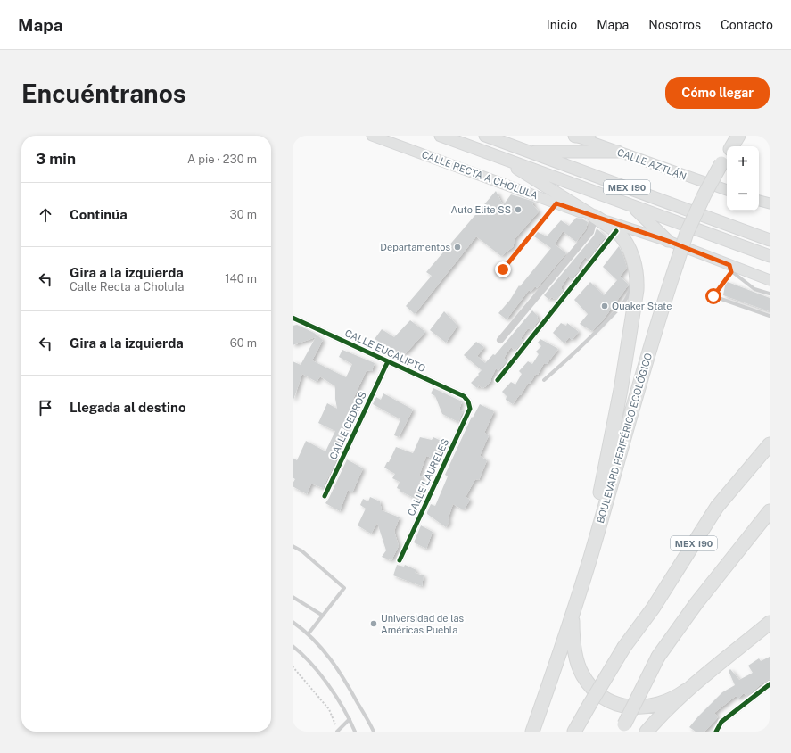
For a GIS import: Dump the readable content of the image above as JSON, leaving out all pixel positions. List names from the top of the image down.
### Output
{
  "streets": {
    "highway": ["MEX 190", "BOULEVARD PERIFÉRICO ECOLÓGICO"],
    "main road": ["CALLE AZTLÁN", "CALLE RECTA A CHOLULA"],
    "street": ["CALLE EUCALIPTO", "CALLE CEDROS", "CALLE LAURELES"]
  },
  "crossings": [
    ["CALLE EUCALIPTO", "CALLE CEDROS"],
    ["CALLE EUCALIPTO", "CALLE LAURELES"]
  ],
  "places": [
    "Auto Elite SS",
    "Departamentos",
    "Quaker State",
    "Universidad de las Américas Puebla"
  ],
  "page": {
    "header": "Mapa",
    "nav": [
      "Inicio",
      "Mapa",
      "Nosotros",
      "Contacto"
    ],
    "buttons": "Cómo llegar",
    "title": "Encuéntranos",
    "heading": ["3 min", "A pie · 230 m"],
    "map_buttons": ["+", "−"],
    "list": [
      ["Continúa", "30 m"],
      ["Gira a la izquierda", "Calle Recta a Cholula", "140 m"],
      ["Gira a la izquierda", "60 m"],
      "Llegada al destino"
    ]
  }
}
